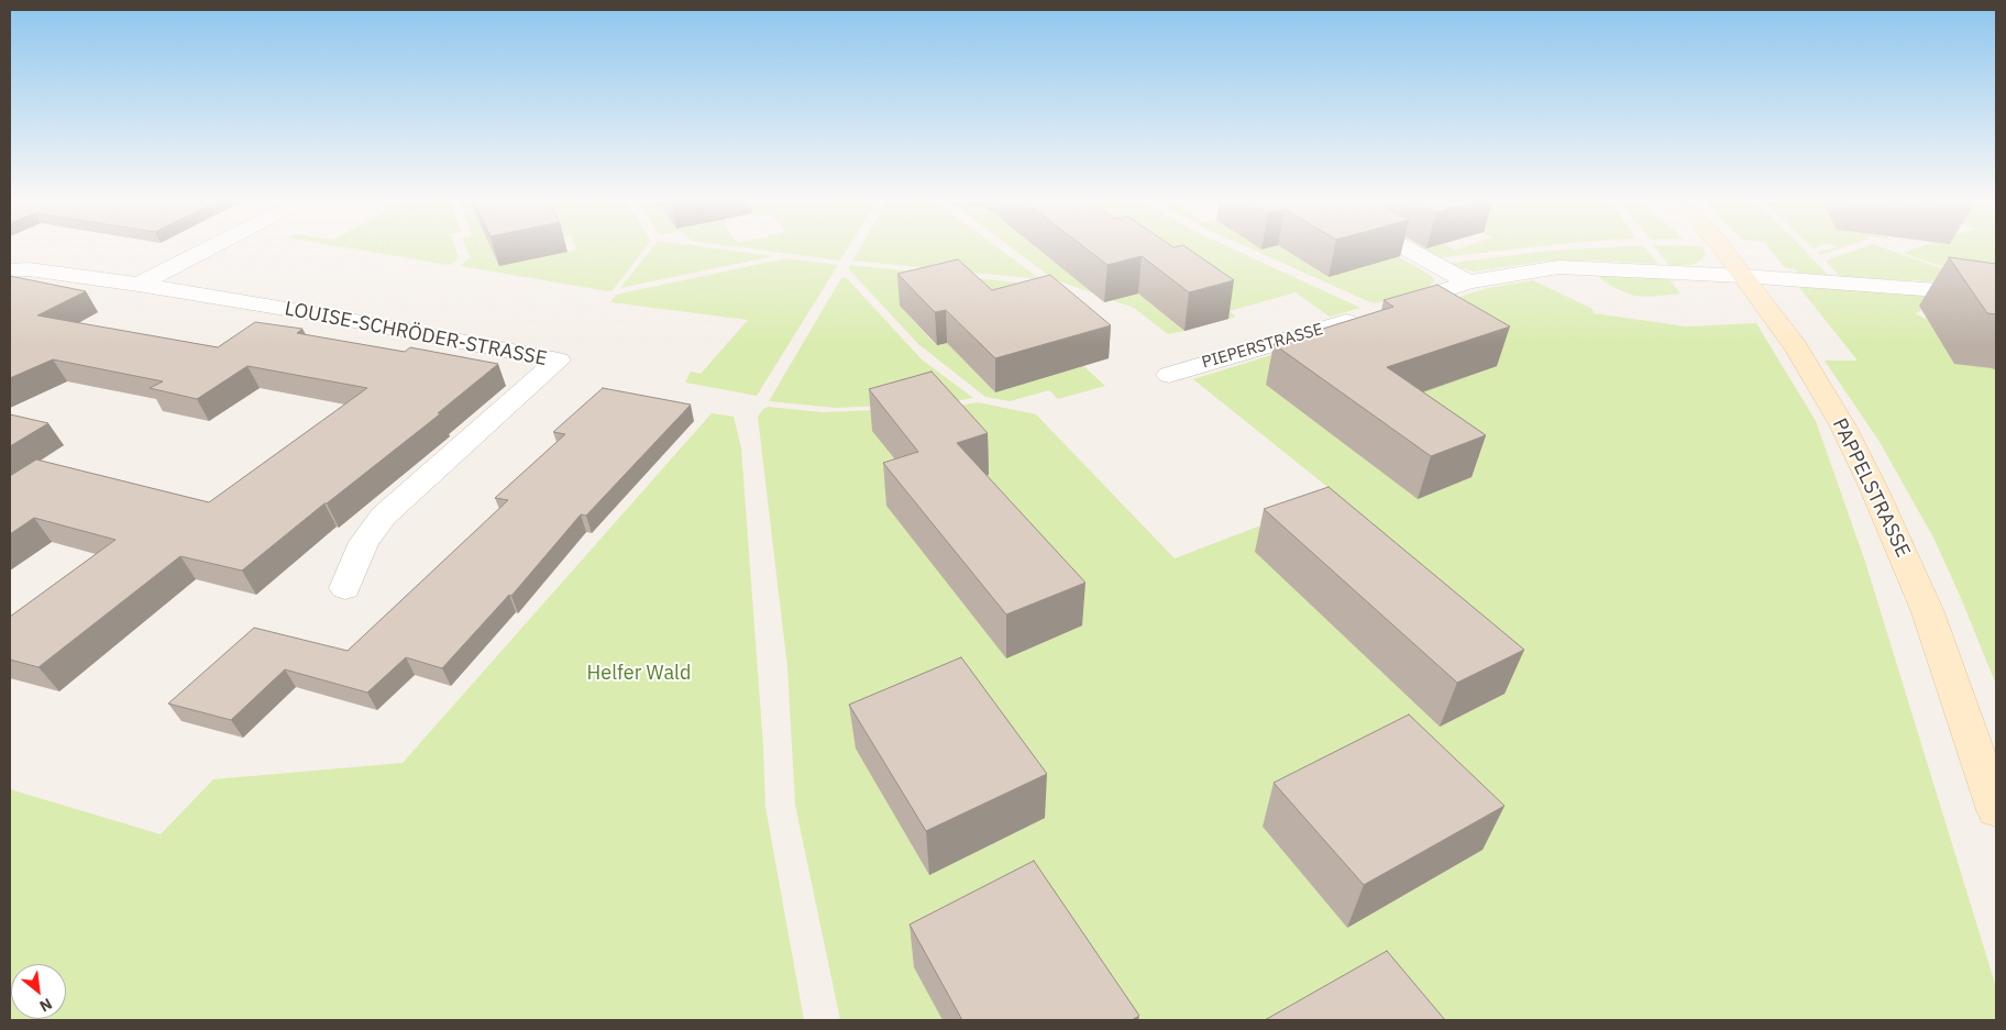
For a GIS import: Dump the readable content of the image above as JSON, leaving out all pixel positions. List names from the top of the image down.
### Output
{
  "streets": {
    "street": ["LOUISE-SCHRÖDER-STRASSE", "PIEPERSTRASSE", "PAPPELSTRASSE"]
  },
  "crossings": [
    ["PIEPERSTRASSE", "PAPPELSTRASSE"]
  ],
  "parks": ["Helfer Wald"],
  "north": "bottom right"
}
